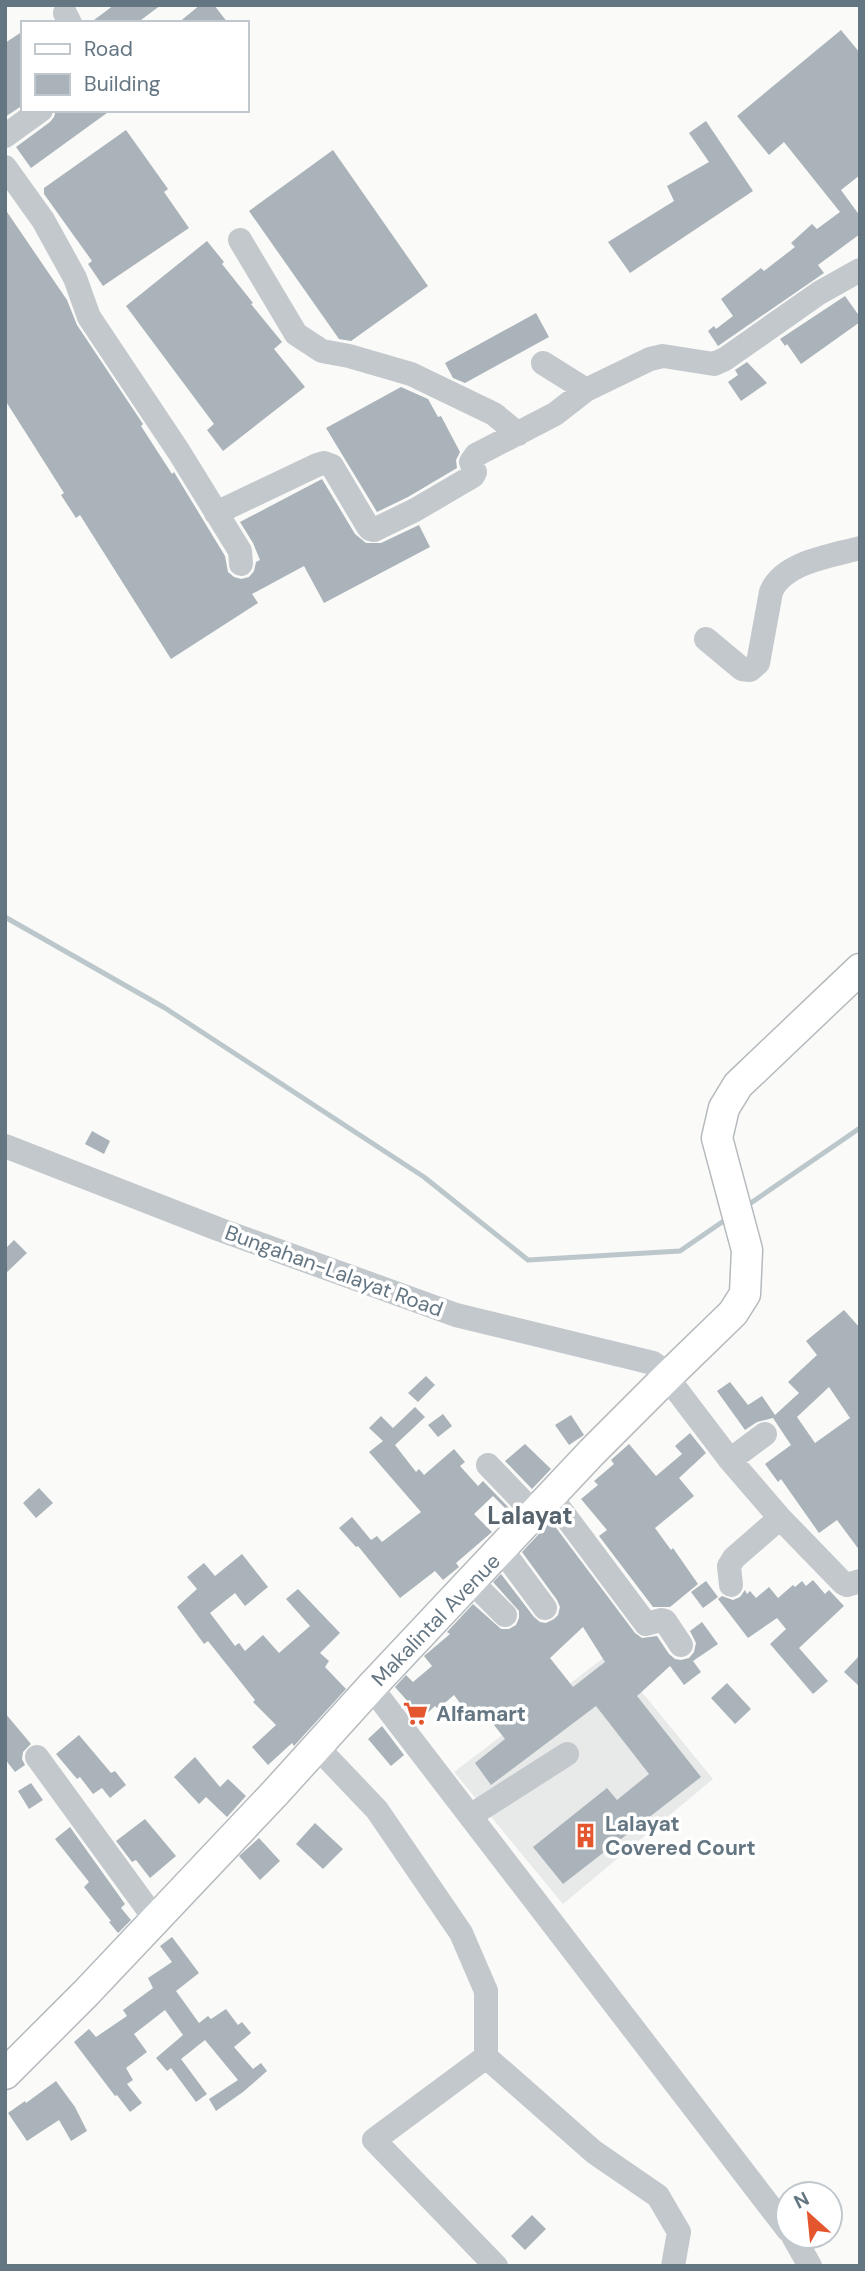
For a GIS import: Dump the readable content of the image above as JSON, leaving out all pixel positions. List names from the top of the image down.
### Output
{
  "streets": {
    "main road": ["Makalintal Avenue"],
    "street": ["Bungahan-Lalayat Road"]
  },
  "crossings": [
    ["Bungahan-Lalayat Road", "Makalintal Avenue"]
  ],
  "districts": ["Lalayat"],
  "places": {
    "supermarket": ["Alfamart"],
    "building": ["Lalayat Covered Court"]
  },
  "legend": ["Road", "Building"],
  "north": "top left"
}
